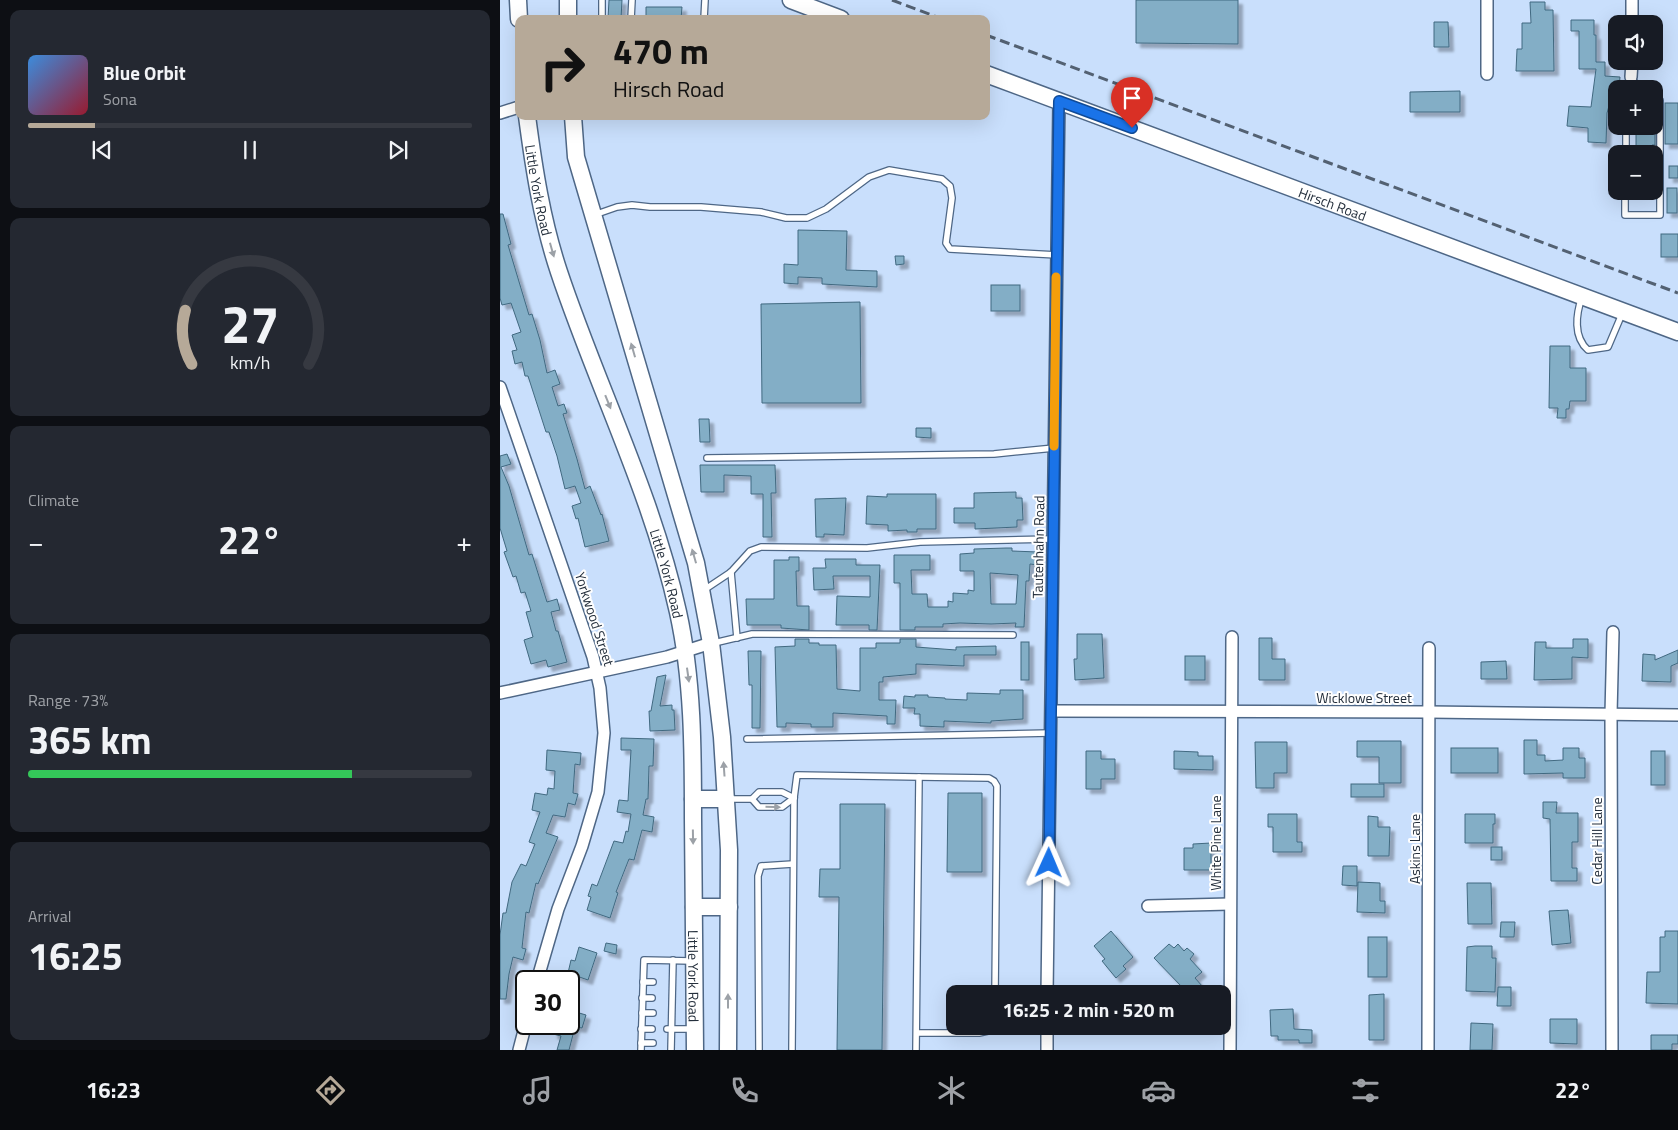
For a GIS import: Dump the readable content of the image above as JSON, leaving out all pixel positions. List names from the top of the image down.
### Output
{
  "streets": {
    "main road": ["Little York Road", "Hirsch Road"],
    "street": [
      "Tautenhahn Road",
      "Yorkwood Street",
      "Wicklowe Street",
      "Cedar Hill Lane",
      "White Pine Lane",
      "Askins Lane"
    ]
  },
  "crossings": [
    ["Hirsch Road", "Tautenhahn Road"],
    ["Tautenhahn Road", "Wicklowe Street"],
    ["Wicklowe Street", "Cedar Hill Lane"],
    ["Wicklowe Street", "White Pine Lane"],
    ["Wicklowe Street", "Askins Lane"]
  ],
  "page": {
    "map_buttons": ["+", "−"],
    "turn": ["470 m", "Hirsch Road"],
    "song": ["Blue Orbit", "Sona"],
    "tile": [
      "Climate",
      ["Range · 73%", "365 km"],
      ["Arrival", "16:25"]
    ],
    "heat": ["−", "22°", "+"],
    "limit": "30",
    "trip": "16:25 · 2 min · 520 m",
    "tabs": ["16:23", "22°"],
    "gauge": ["27", "km/h"]
  }
}
